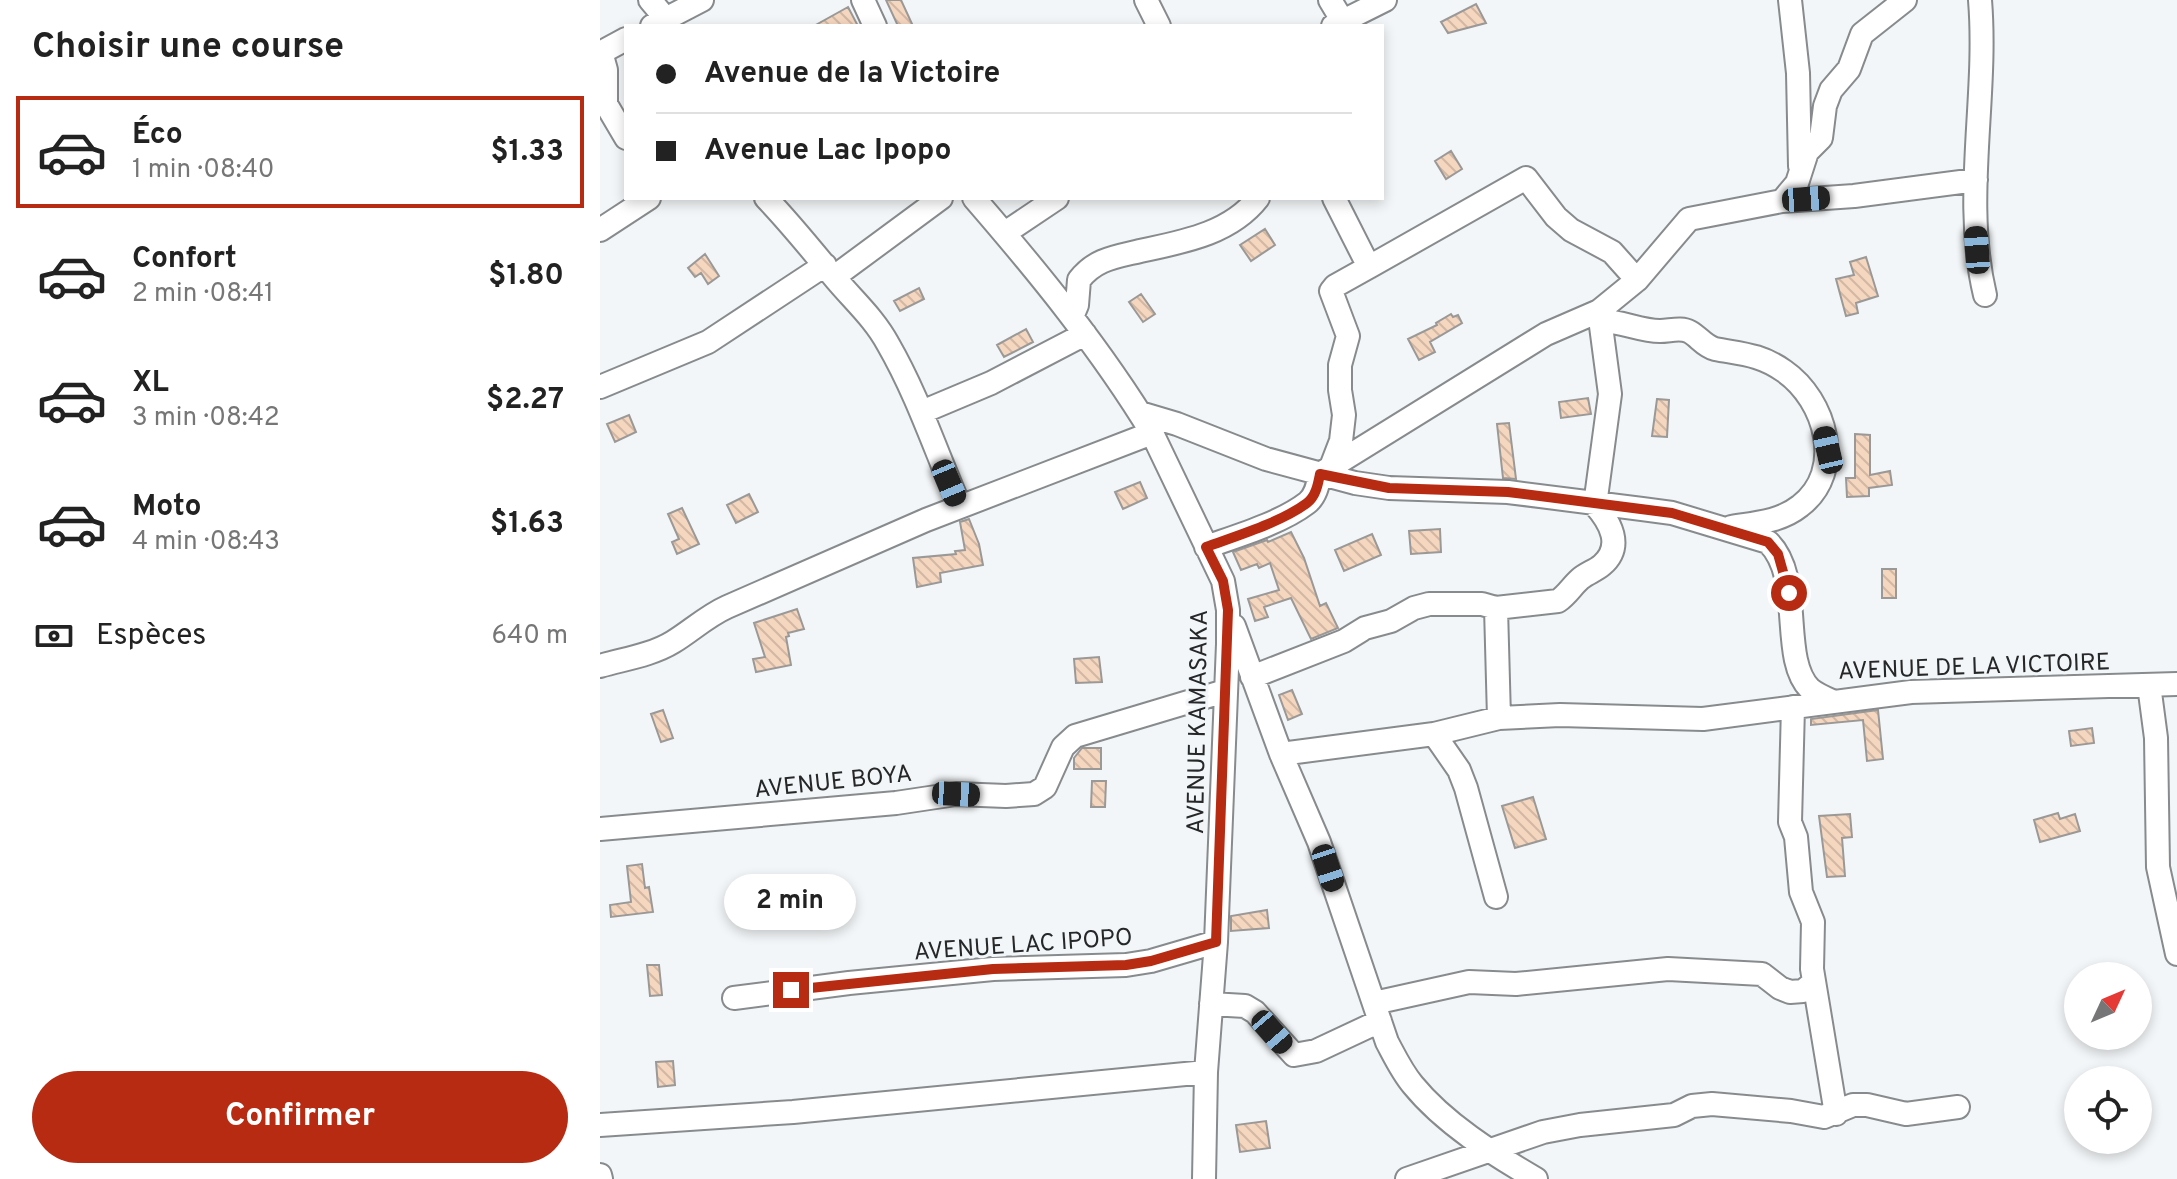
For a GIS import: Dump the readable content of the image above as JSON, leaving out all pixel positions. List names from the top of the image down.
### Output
{
  "streets": {
    "street": [
      "AVENUE DE LA VICTOIRE",
      "AVENUE KAMASAKA",
      "AVENUE BOYA",
      "AVENUE LAC IPOPO"
    ]
  },
  "crossings": [
    ["AVENUE DE LA VICTOIRE", "AVENUE KAMASAKA"],
    ["AVENUE KAMASAKA", "AVENUE BOYA"],
    ["AVENUE KAMASAKA", "AVENUE LAC IPOPO"]
  ],
  "north": "top right",
  "page": {
    "heading": "Choisir une course",
    "banner": ["Avenue de la Victoire", "Avenue Lac Ipopo"],
    "list": [
      {
        "name": "Éco",
        "note": "1 min · 08:40",
        "value": "$1.33"
      },
      {
        "name": "Confort",
        "note": "2 min · 08:41",
        "value": "$1.80"
      },
      {
        "name": "XL",
        "note": "3 min · 08:42",
        "value": "$2.27"
      },
      {
        "name": "Moto",
        "note": "4 min · 08:43",
        "value": "$1.63"
      }
    ],
    "pay": ["Espèces", "640 m"],
    "bubble": "2 min",
    "buttons": "Confirmer"
  }
}
